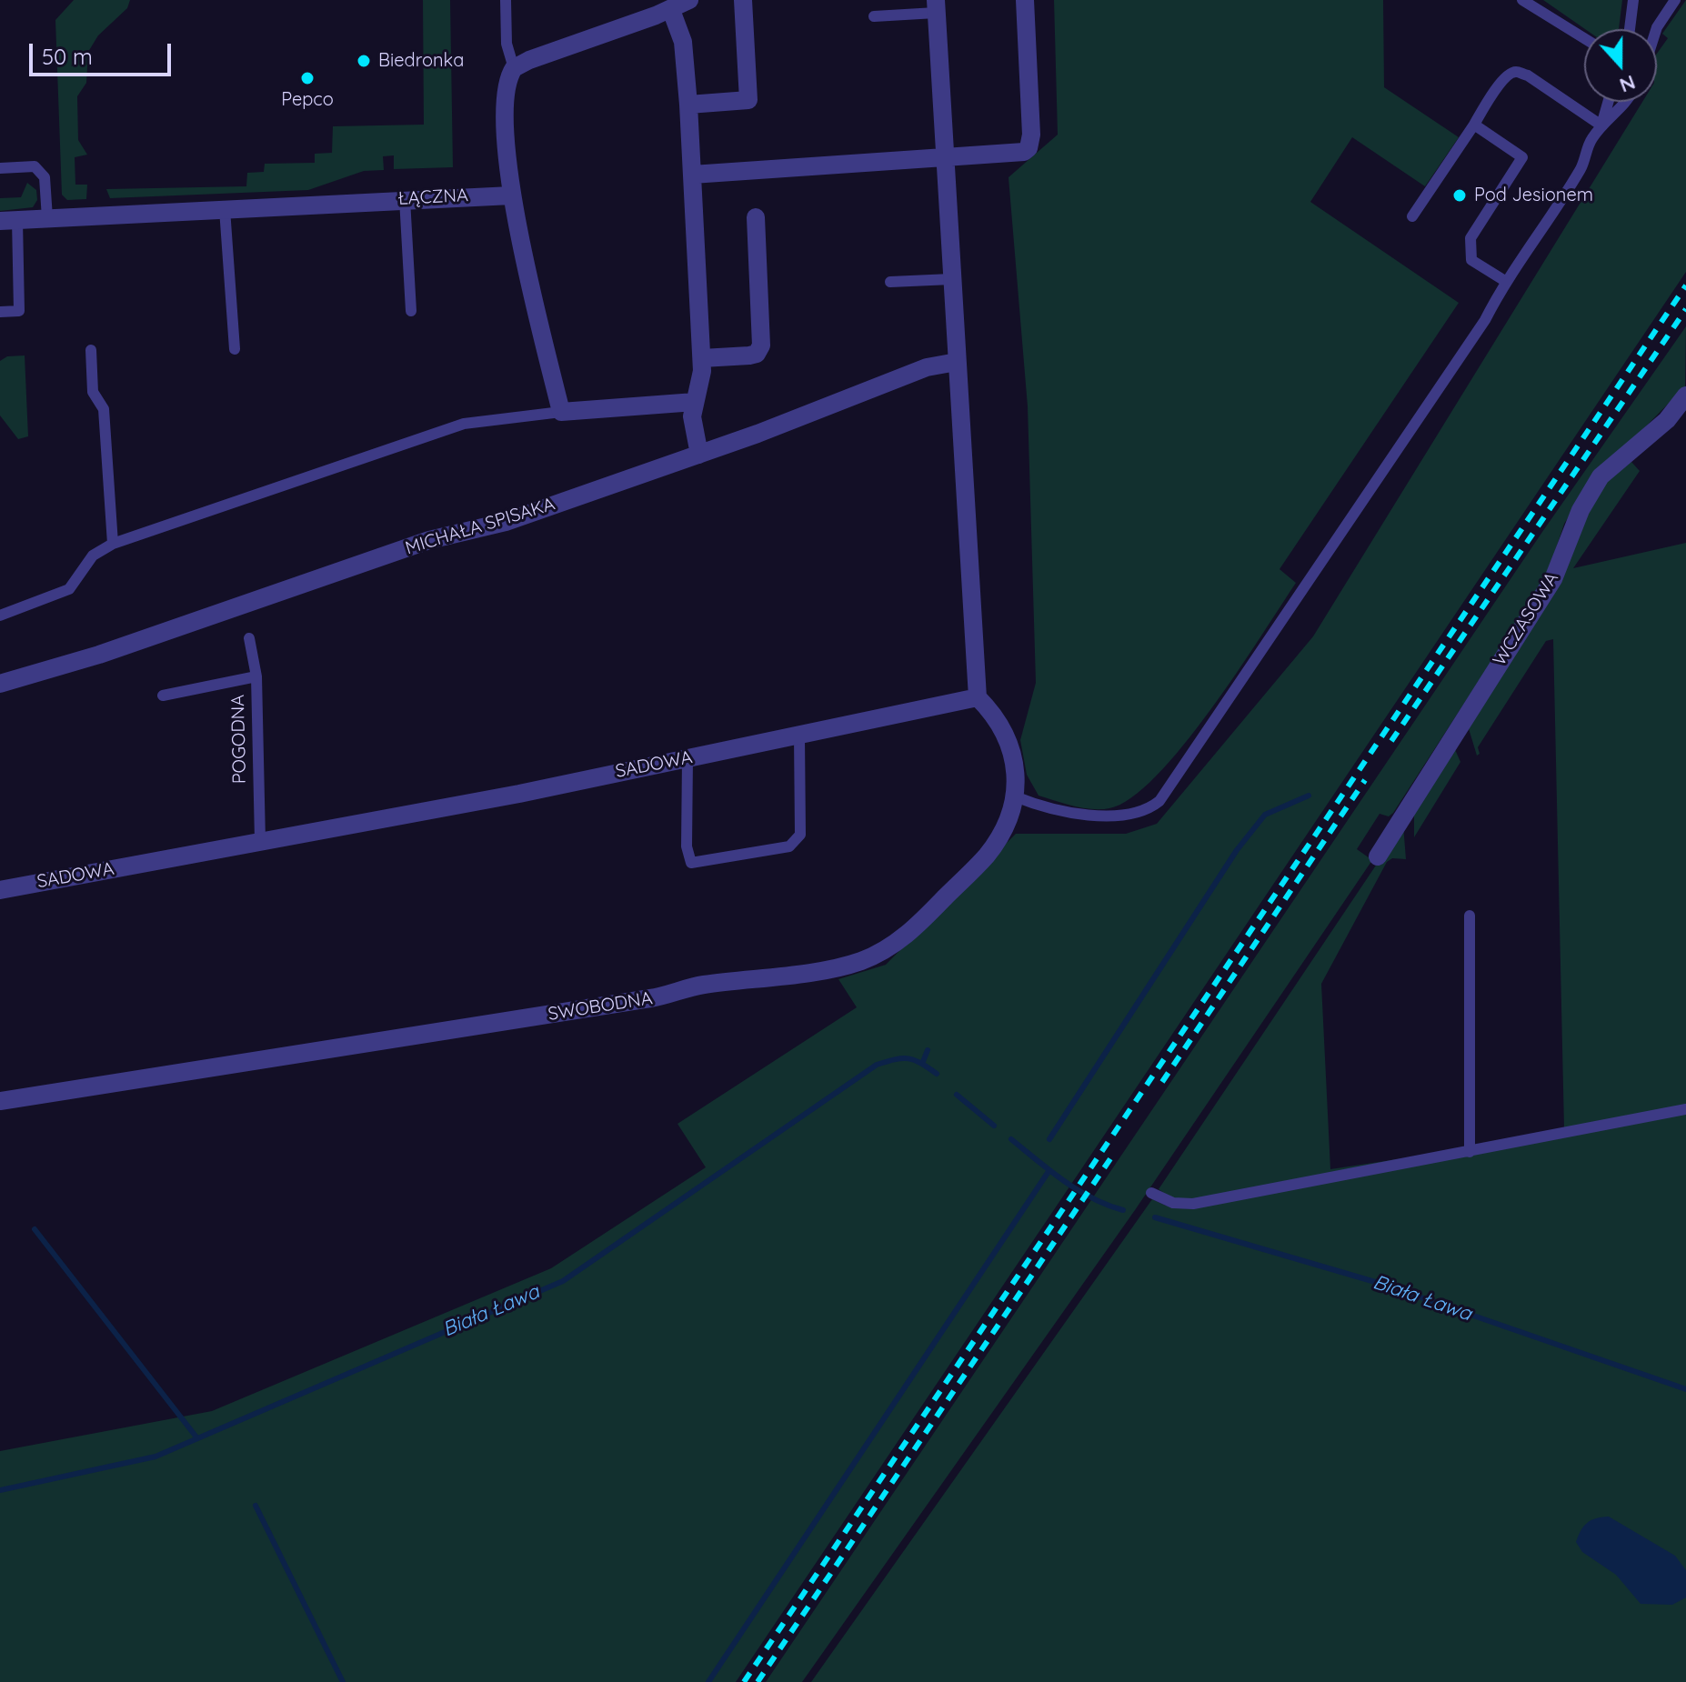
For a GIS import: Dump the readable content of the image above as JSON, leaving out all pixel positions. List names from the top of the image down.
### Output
{
  "streets": {
    "street": [
      "ŁĄCZNA",
      "MICHAŁA SPISAKA",
      "WCZASOWA",
      "SADOWA",
      "SWOBODNA"
    ],
    "lane": ["POGODNA"]
  },
  "crossings": [
    ["POGODNA", "SADOWA"],
    ["SADOWA", "SWOBODNA"]
  ],
  "water": ["Biała Ława"],
  "places": ["Biedronka", "Pepco", "Pod Jesionem"],
  "scale_bar": "50 m",
  "north": "bottom"
}
